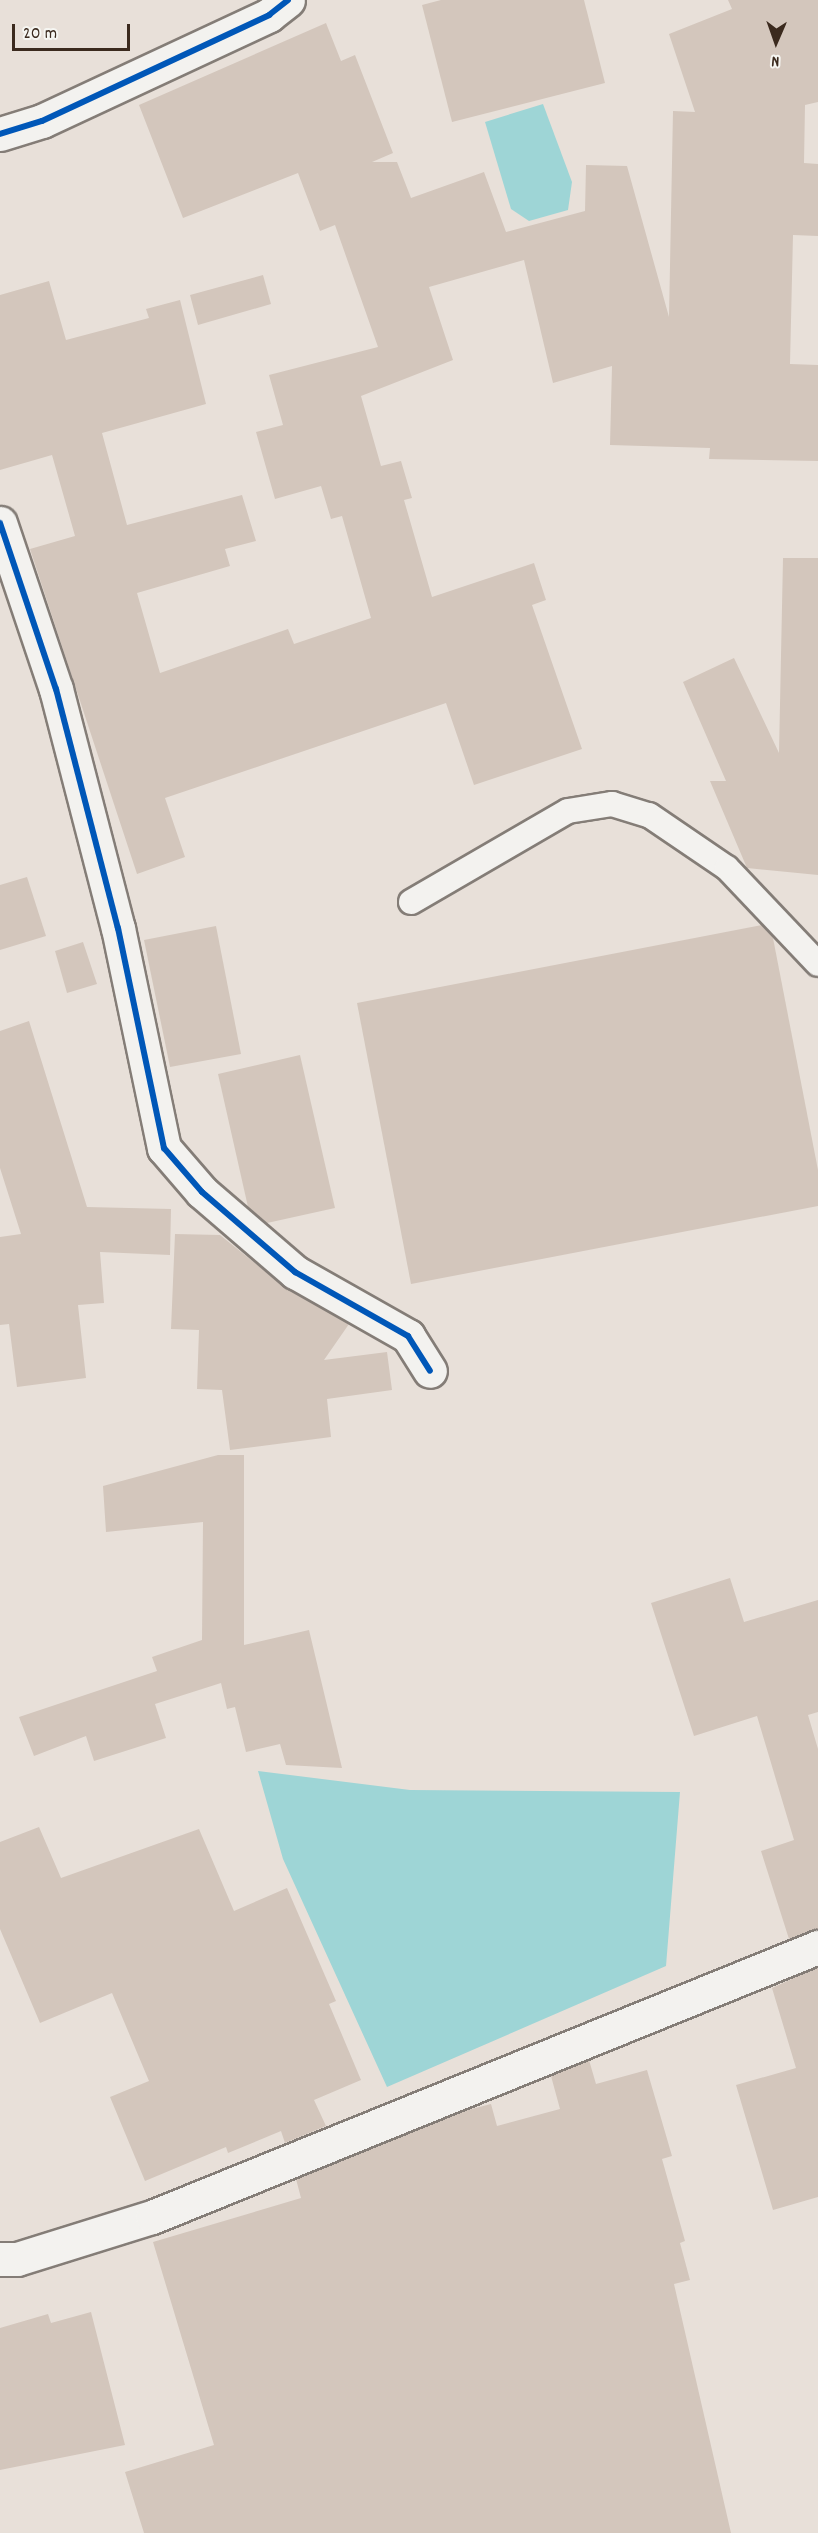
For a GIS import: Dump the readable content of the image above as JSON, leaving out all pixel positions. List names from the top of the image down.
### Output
{
  "scale_bar": "20 m",
  "north": "bottom"
}
